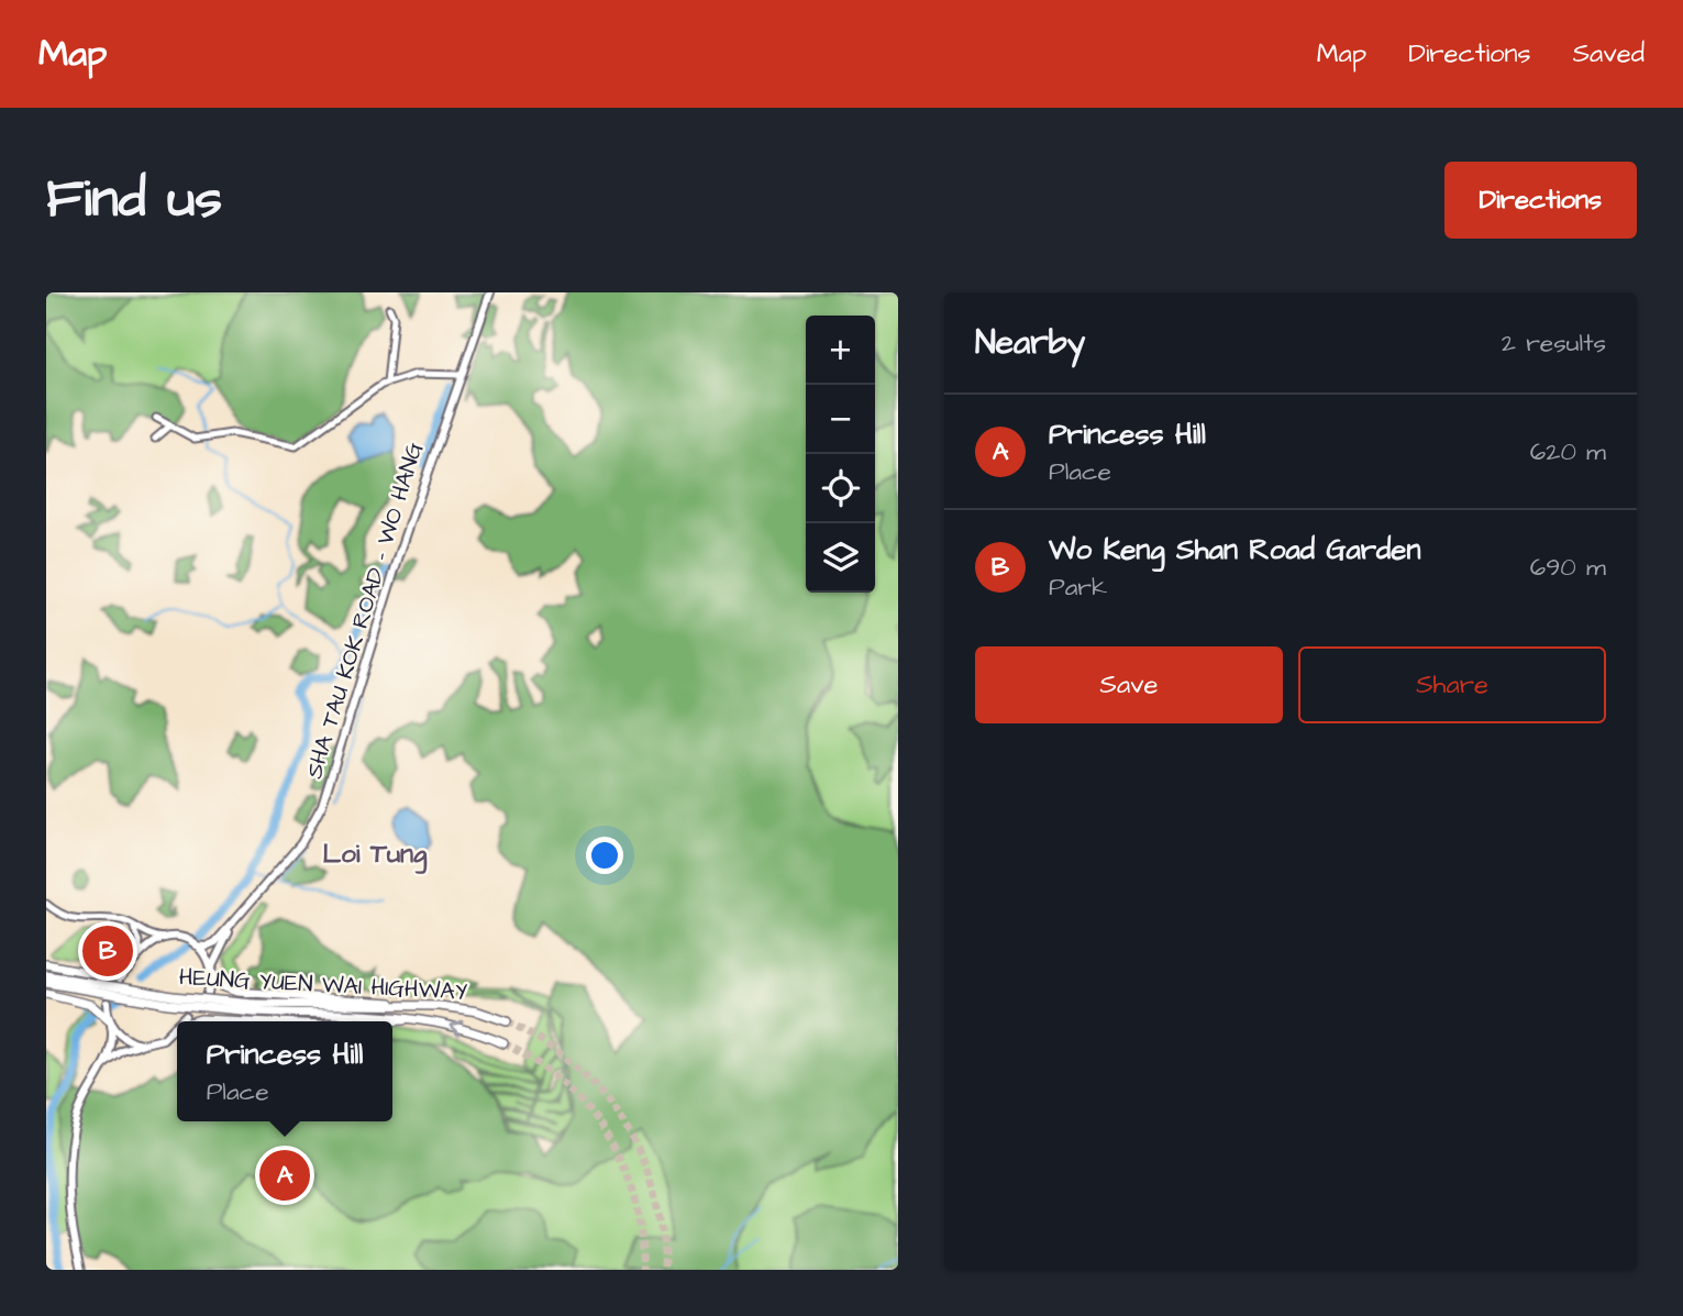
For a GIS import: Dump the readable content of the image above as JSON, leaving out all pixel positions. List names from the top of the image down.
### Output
{
  "streets": {
    "highway": ["HEUNG YUEN WAI HIGHWAY"],
    "main road": ["SHA TAU KOK ROAD – WO HANG"]
  },
  "districts": ["Loi Tung"],
  "page": {
    "header": "Map",
    "nav": ["Map", "Directions", "Saved"],
    "buttons": [
      "Directions",
      ["Save", "Share"]
    ],
    "title": "Find us",
    "heading": ["Nearby", "2 results"],
    "map_buttons": ["+", "−"],
    "list": [
      {
        "mark": "A",
        "name": "Princess Hill",
        "note": "Place",
        "value": "620 m"
      },
      {
        "mark": "B",
        "name": "Wo Keng Shan Road Garden",
        "note": "Park",
        "value": "690 m"
      }
    ],
    "pins": ["B", "A"],
    "popup": ["Princess Hill", "Place"]
  }
}
